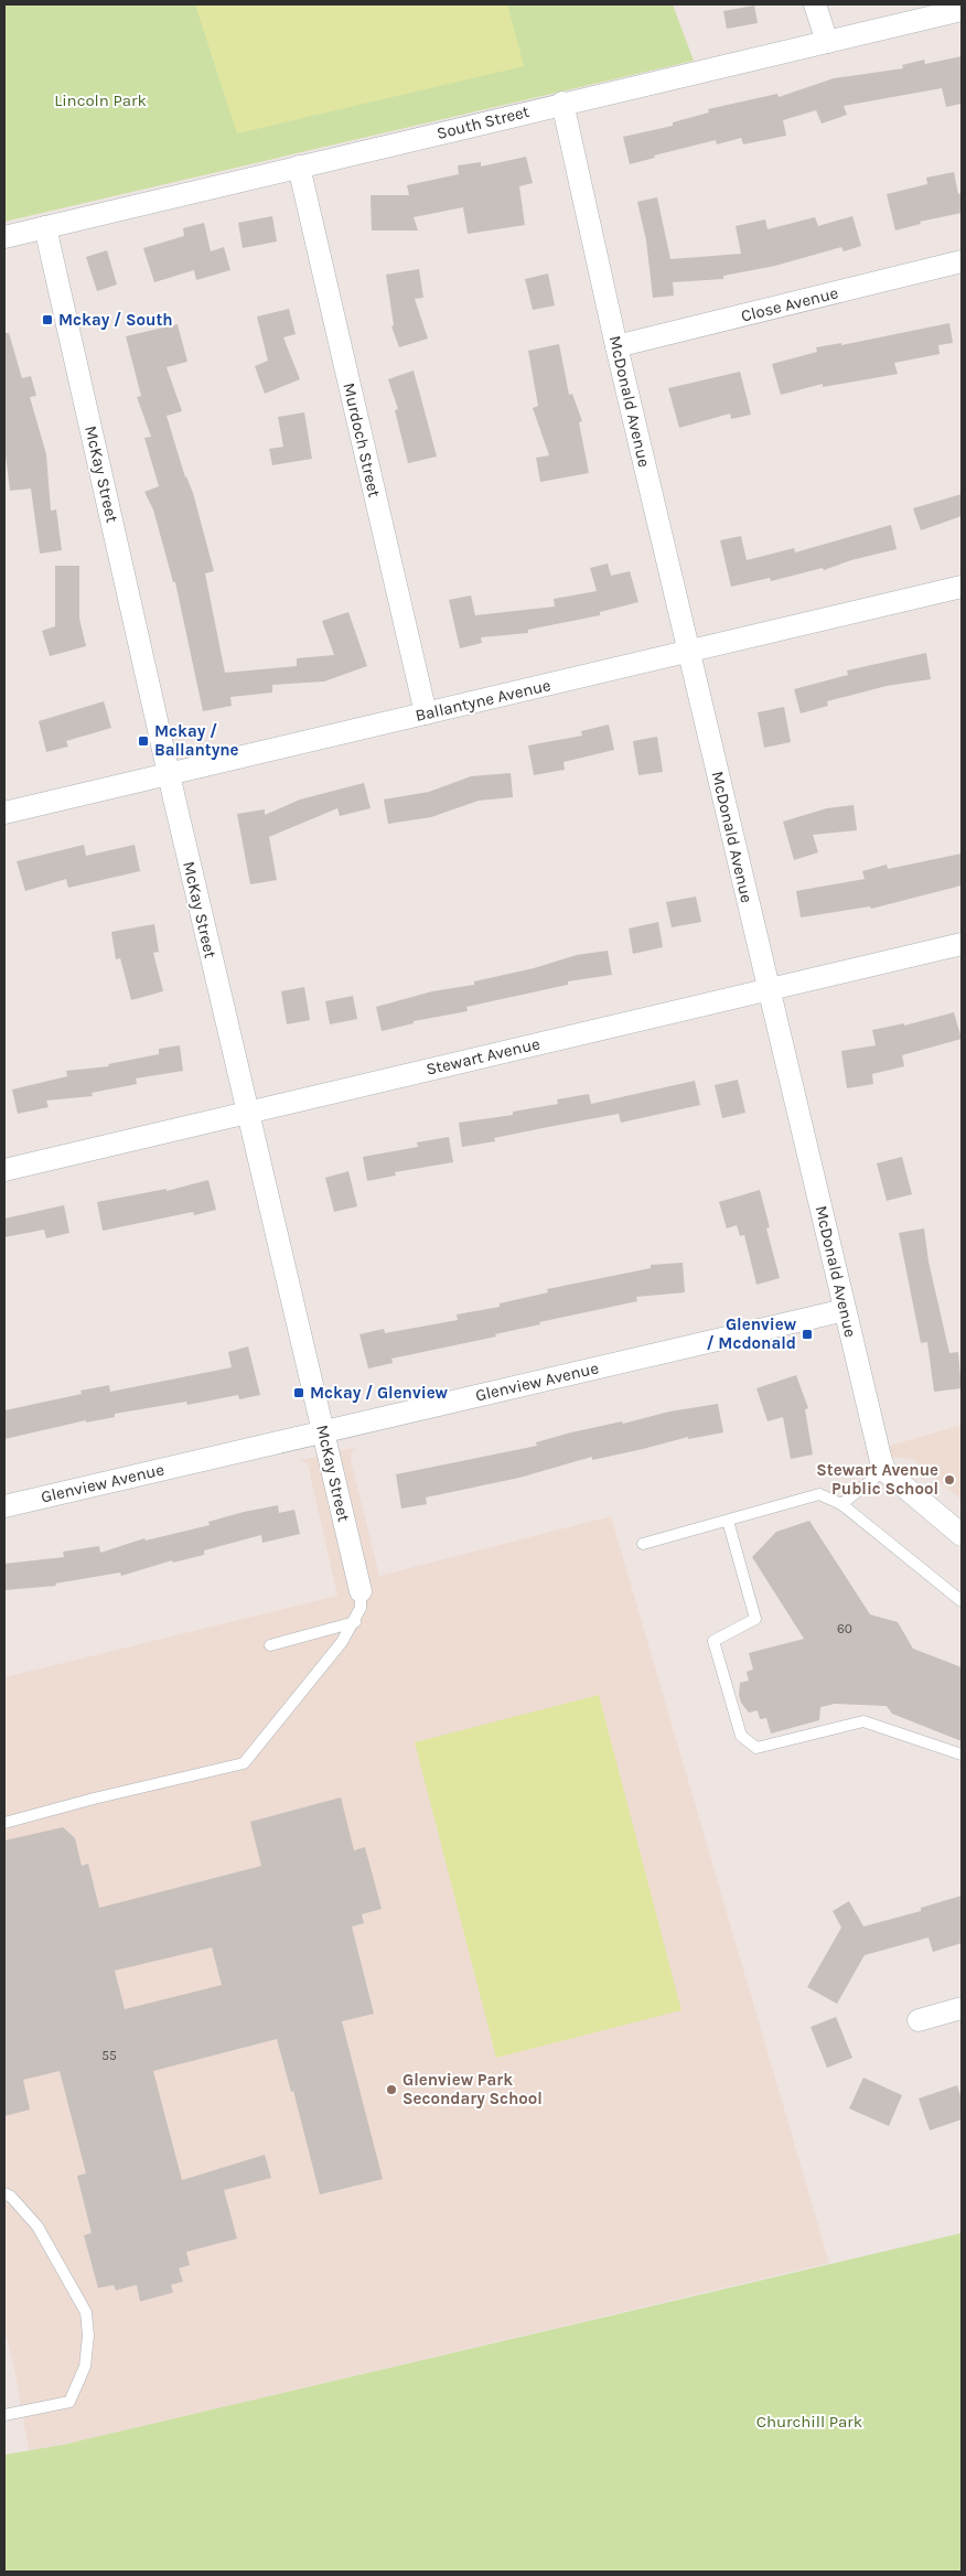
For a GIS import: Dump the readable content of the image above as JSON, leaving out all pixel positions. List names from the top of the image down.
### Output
{
  "streets": {
    "street": [
      "South Street",
      "Close Avenue",
      "McDonald Avenue",
      "Murdoch Street",
      "McKay Street",
      "Ballantyne Avenue",
      "Stewart Avenue",
      "Glenview Avenue"
    ]
  },
  "crossings": [
    ["South Street", "McDonald Avenue"],
    ["South Street", "Murdoch Street"],
    ["South Street", "McKay Street"],
    ["Close Avenue", "McDonald Avenue"],
    ["McDonald Avenue", "Ballantyne Avenue"],
    ["McDonald Avenue", "Stewart Avenue"],
    ["McDonald Avenue", "Glenview Avenue"],
    ["Murdoch Street", "Ballantyne Avenue"],
    ["McKay Street", "Ballantyne Avenue"],
    ["McKay Street", "Stewart Avenue"],
    ["McKay Street", "Glenview Avenue"]
  ],
  "parks": ["Lincoln Park", "Churchill Park"],
  "places": {
    "transit": [
      "Mckay / South",
      "Mckay / Ballantyne",
      "Glenview / Mcdonald",
      "Mckay / Glenview"
    ],
    "other": ["Stewart Avenue Public School", "Glenview Park Secondary School"]
  },
  "house_numbers": ["60", "55"]
}
